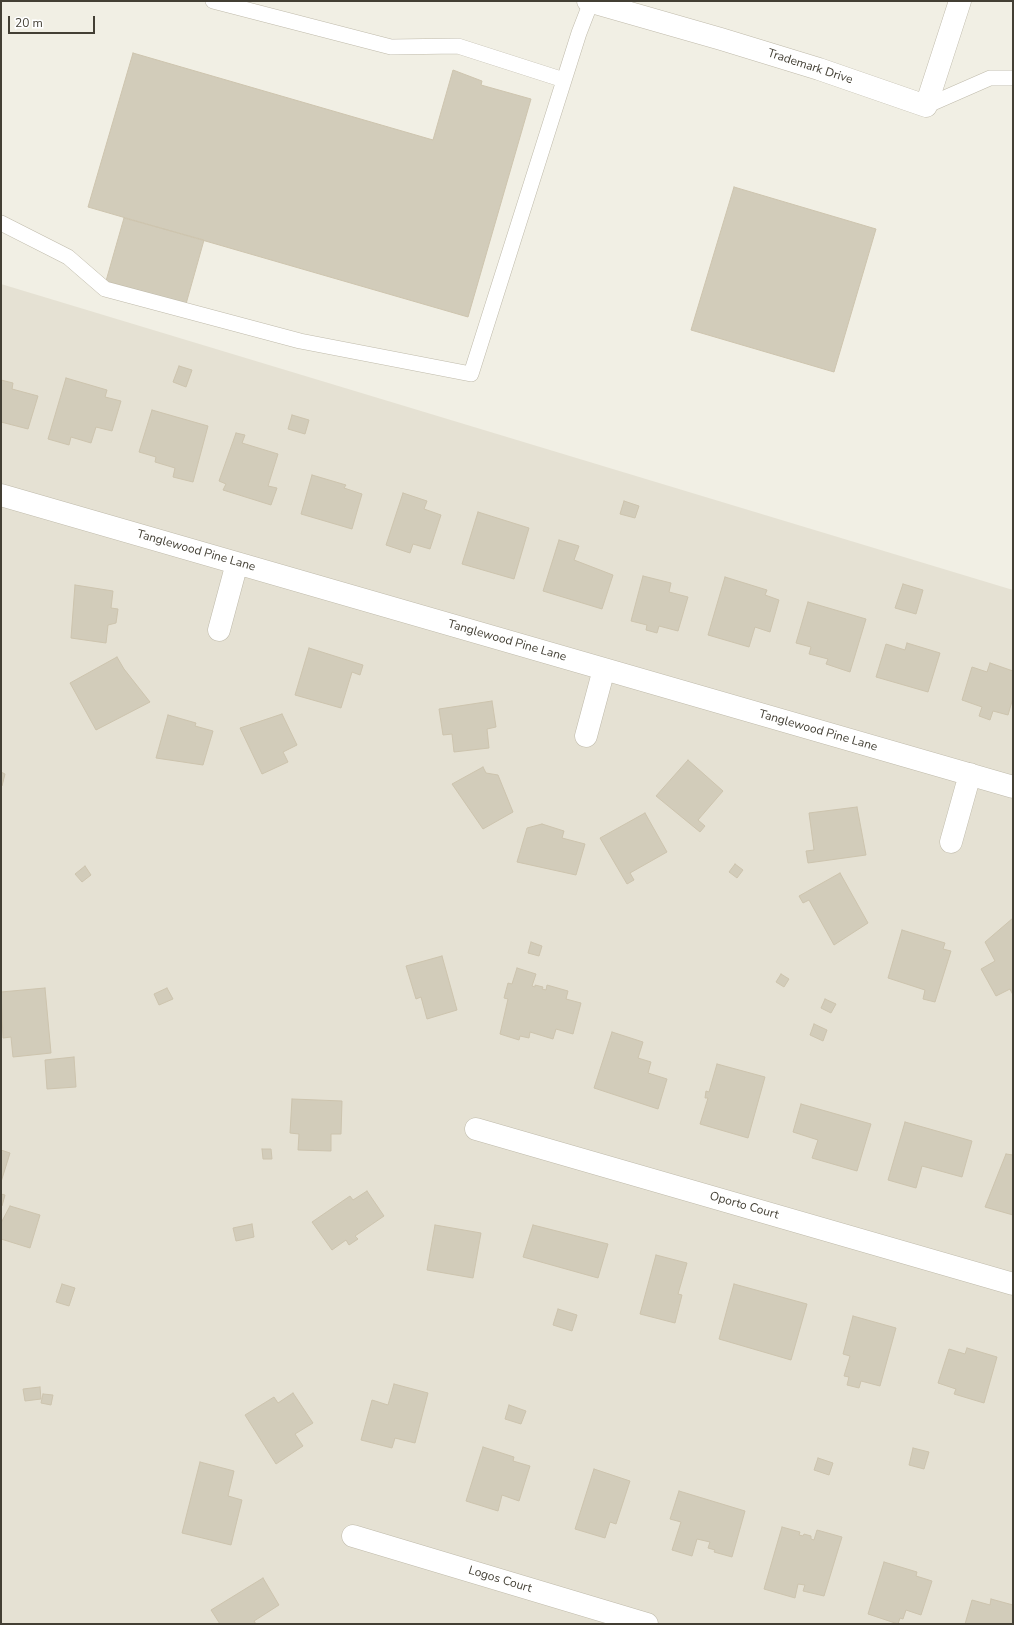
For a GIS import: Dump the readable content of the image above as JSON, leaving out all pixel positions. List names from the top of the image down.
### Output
{
  "streets": {
    "street": [
      "Trademark Drive",
      "Tanglewood Pine Lane",
      "Oporto Court",
      "Logos Court"
    ]
  },
  "scale_bar": "20 m"
}
